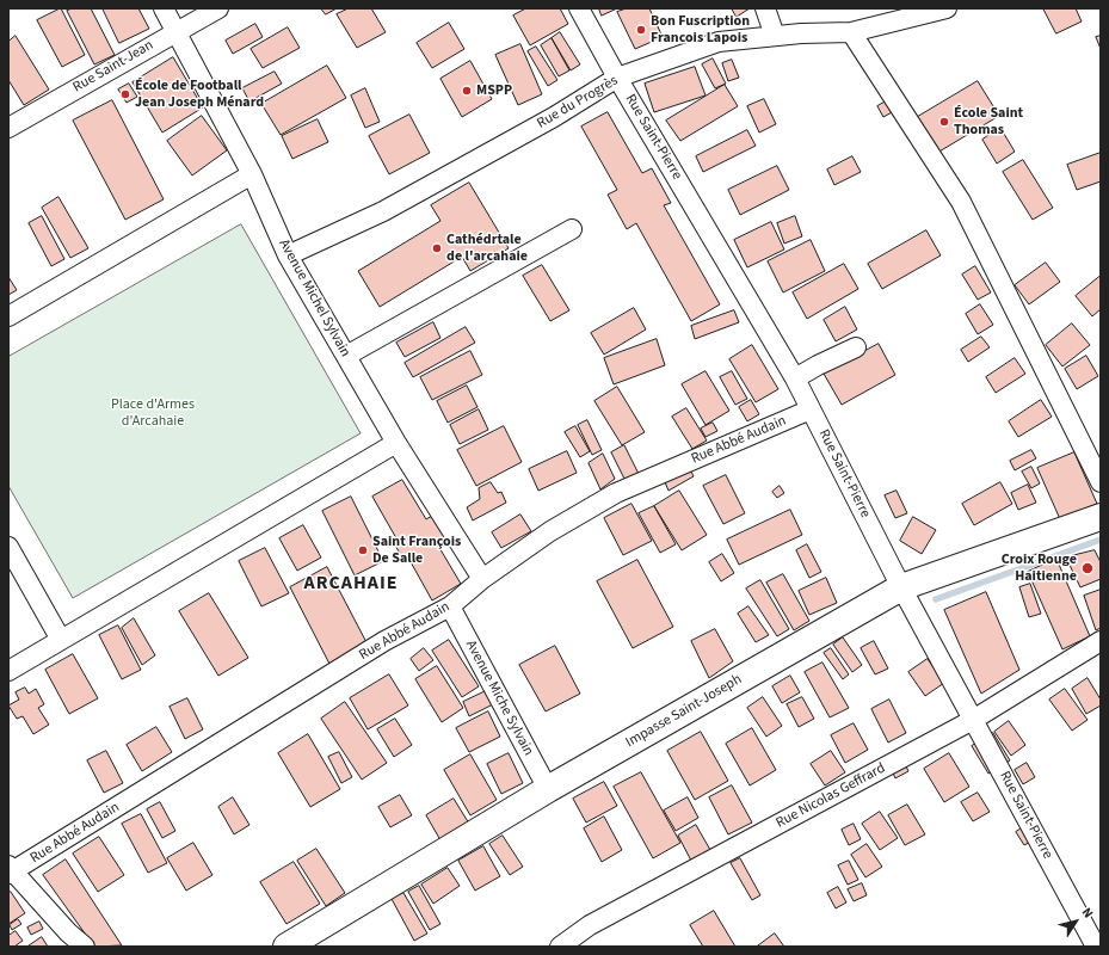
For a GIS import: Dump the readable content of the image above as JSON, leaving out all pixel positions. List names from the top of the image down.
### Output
{
  "streets": {
    "street": [
      "Rue Saint-Jean",
      "Rue du Progrès",
      "Rue Saint-Pierre",
      "Avenue Michel Sylvain",
      "Rue Abbé Audain",
      "Avenue Miche Sylvain",
      "Impasse Saint-Joseph",
      "Rue Nicolas Geffrard"
    ]
  },
  "crossings": [
    ["Rue Saint-Jean", "Avenue Michel Sylvain"],
    ["Rue du Progrès", "Rue Saint-Pierre"],
    ["Rue du Progrès", "Avenue Michel Sylvain"],
    ["Rue Saint-Pierre", "Rue Abbé Audain"],
    ["Rue Saint-Pierre", "Impasse Saint-Joseph"],
    ["Rue Saint-Pierre", "Rue Nicolas Geffrard"],
    ["Avenue Michel Sylvain", "Rue Abbé Audain"],
    ["Rue Abbé Audain", "Avenue Miche Sylvain"],
    ["Avenue Miche Sylvain", "Impasse Saint-Joseph"]
  ],
  "districts": ["ARCAHAIE"],
  "parks": ["Place d'Armes d'Arcahaie"],
  "places": [
    "Bon Fuscription Francois Lapois",
    "MSPP",
    "École de Football Jean Joseph Ménard",
    "École Saint Thomas",
    "Cathédrtale de l'arcahaie",
    "Saint François De Salle",
    "Croix Rouge Haitienne"
  ],
  "north": "top right"
}
